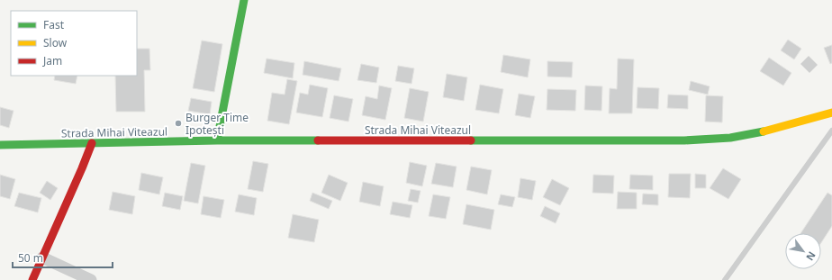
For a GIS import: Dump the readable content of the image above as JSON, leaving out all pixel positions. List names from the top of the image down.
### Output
{
  "streets": {
    "main road": ["Strada Mihai Viteazul"]
  },
  "places": ["Burger Time Ipotești"],
  "legend": ["Fast", "Slow", "Jam"],
  "scale_bar": "50 m",
  "north": "bottom right"
}
